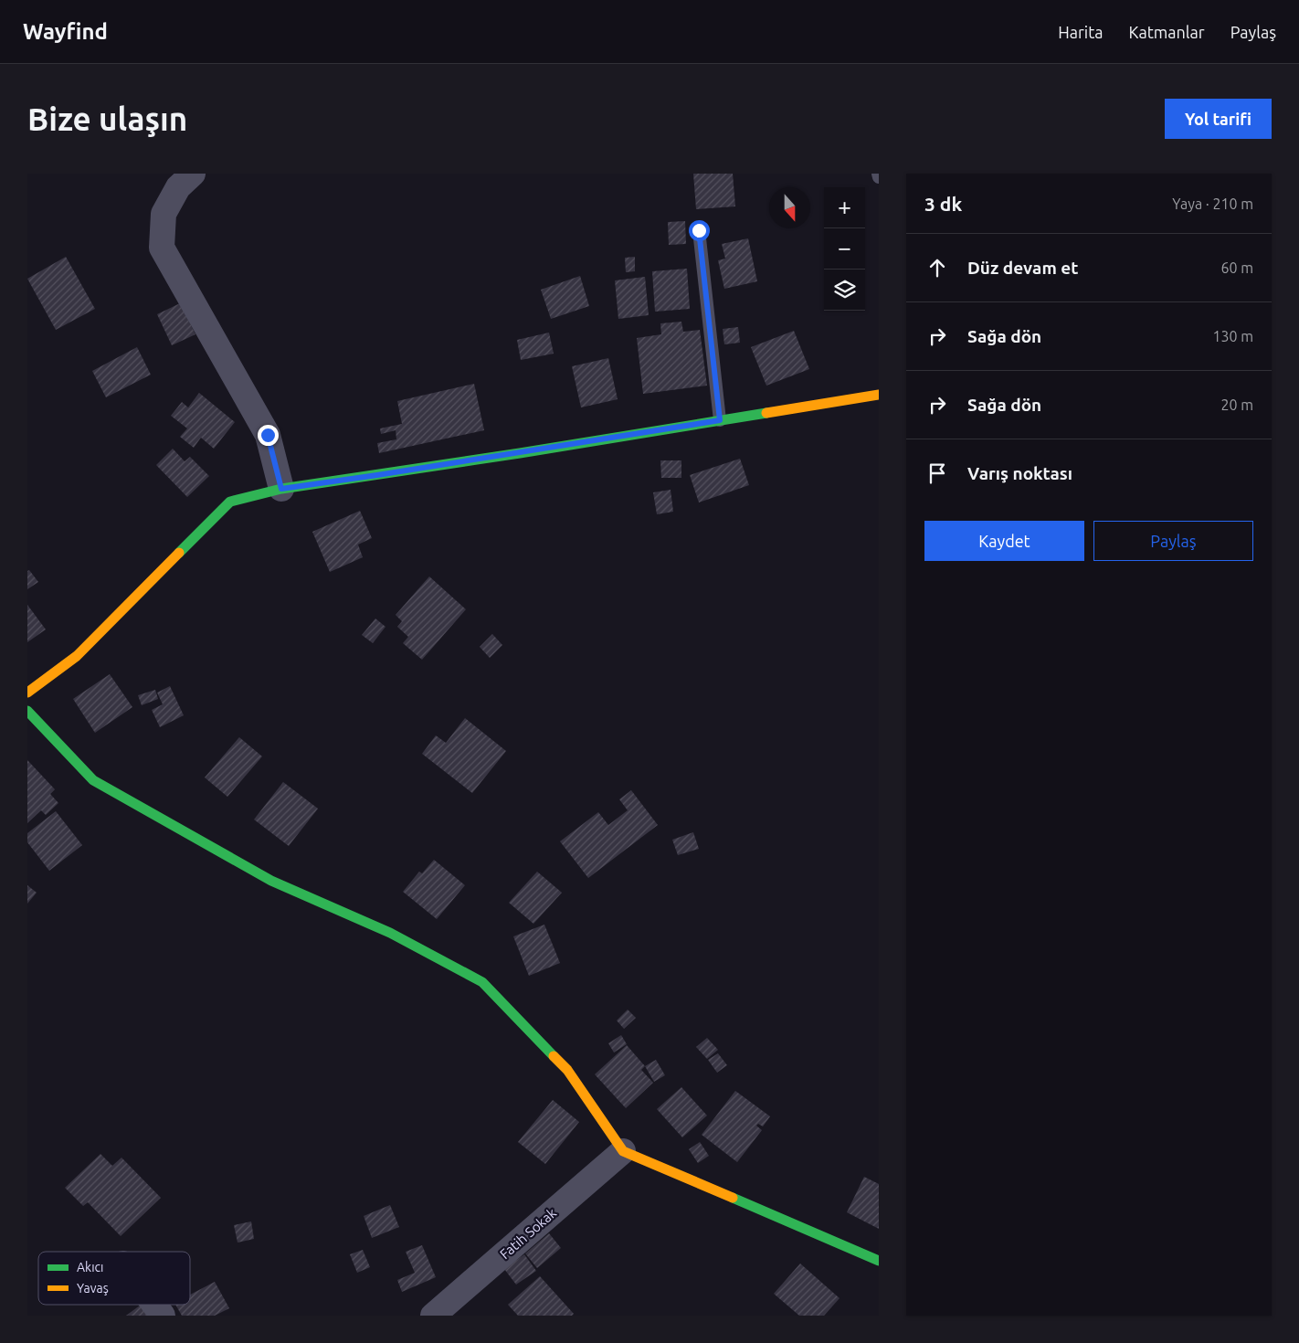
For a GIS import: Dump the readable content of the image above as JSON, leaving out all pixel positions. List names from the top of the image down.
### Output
{
  "streets": {
    "street": ["Fatih Sokak"]
  },
  "legend": ["Akıcı", "Yavaş"],
  "north": "bottom",
  "page": {
    "header": "Wayfind",
    "nav": ["Harita", "Katmanlar", "Paylaş"],
    "buttons": [
      "Yol tarifi",
      ["Kaydet", "Paylaş"]
    ],
    "title": "Bize ulaşın",
    "heading": ["3 dk", "Yaya · 210 m"],
    "map_buttons": ["+", "−"],
    "list": [
      ["Düz devam et", "60 m"],
      ["Sağa dön", "130 m"],
      ["Sağa dön", "20 m"],
      "Varış noktası"
    ]
  }
}
